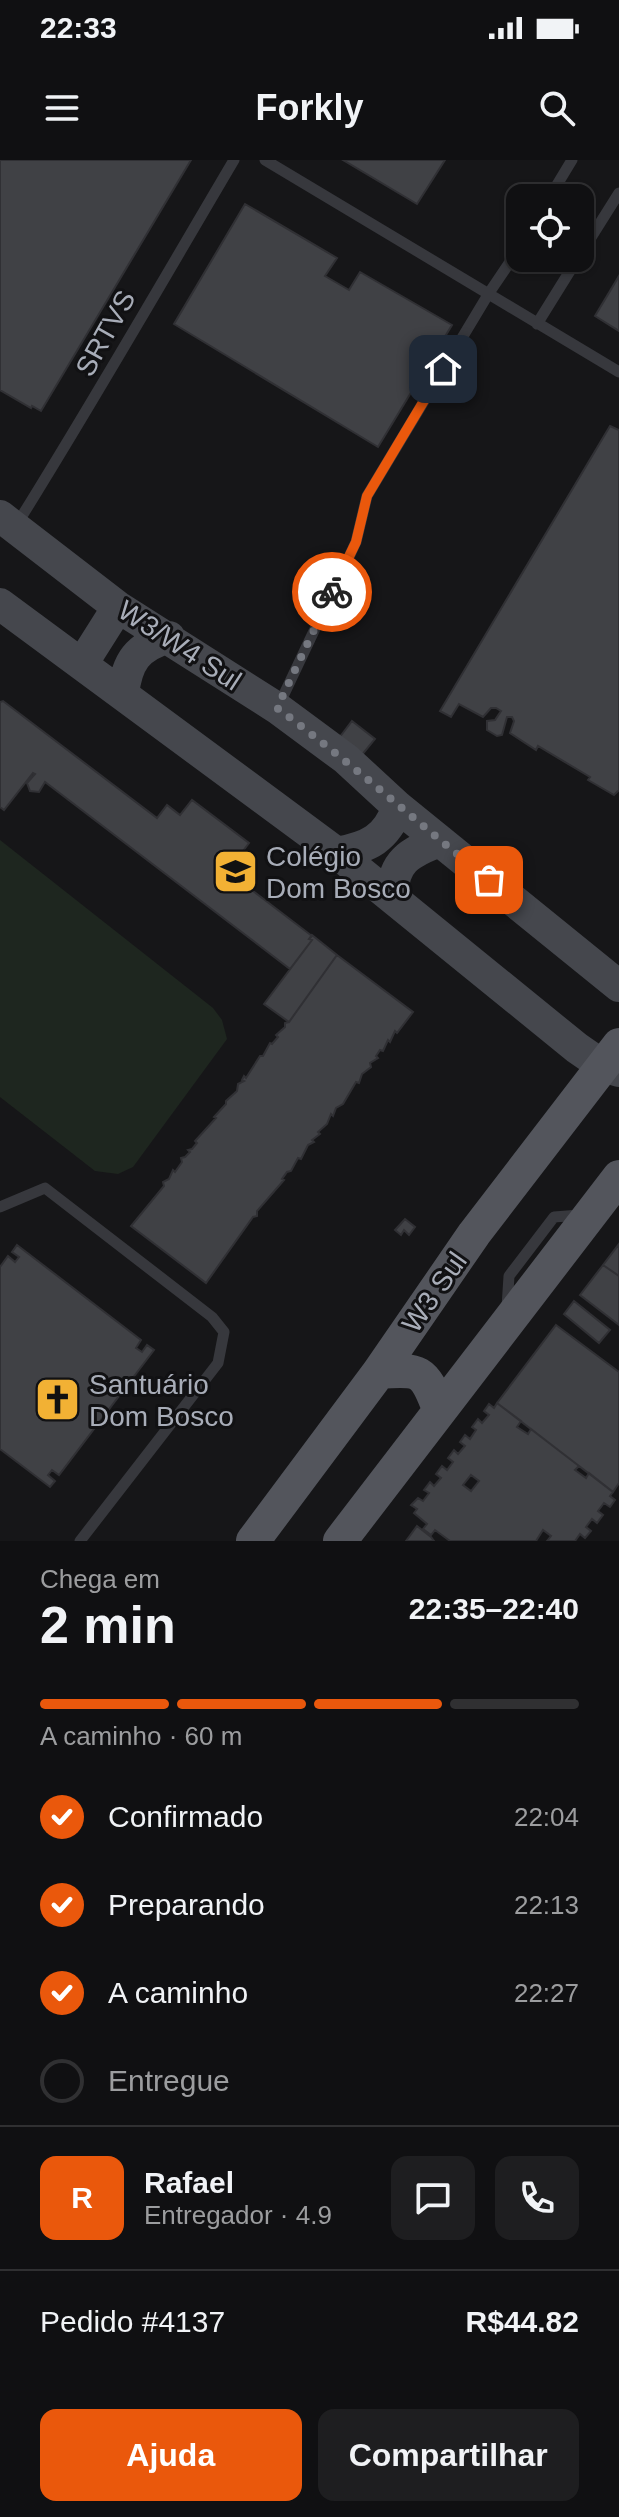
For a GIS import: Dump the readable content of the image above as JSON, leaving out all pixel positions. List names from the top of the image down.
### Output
{
  "streets": {
    "main road": ["W3/W4 Sul", "W3 Sul"],
    "lane": ["SRTVS"]
  },
  "crossings": [
    ["SRTVS", "W3/W4 Sul"]
  ],
  "places": {
    "school or university": ["Colégio Dom Bosco"],
    "church": ["Santuário Dom Bosco"]
  },
  "page": {
    "status": "22:33",
    "header": "Forkly",
    "heading": ["2 min", "Chega em", "22:35–22:40"],
    "panel": [
      "Rafael",
      "Entregador · 4.9",
      "Pedido #4137",
      "R$44.82"
    ],
    "bar": "A caminho · 60 m",
    "list": [
      ["Confirmado", "22:04"],
      ["Preparando", "22:13"],
      ["A caminho", "22:27"],
      "Entregue"
    ],
    "round": "R",
    "buttons": ["Ajuda", "Compartilhar"]
  }
}
